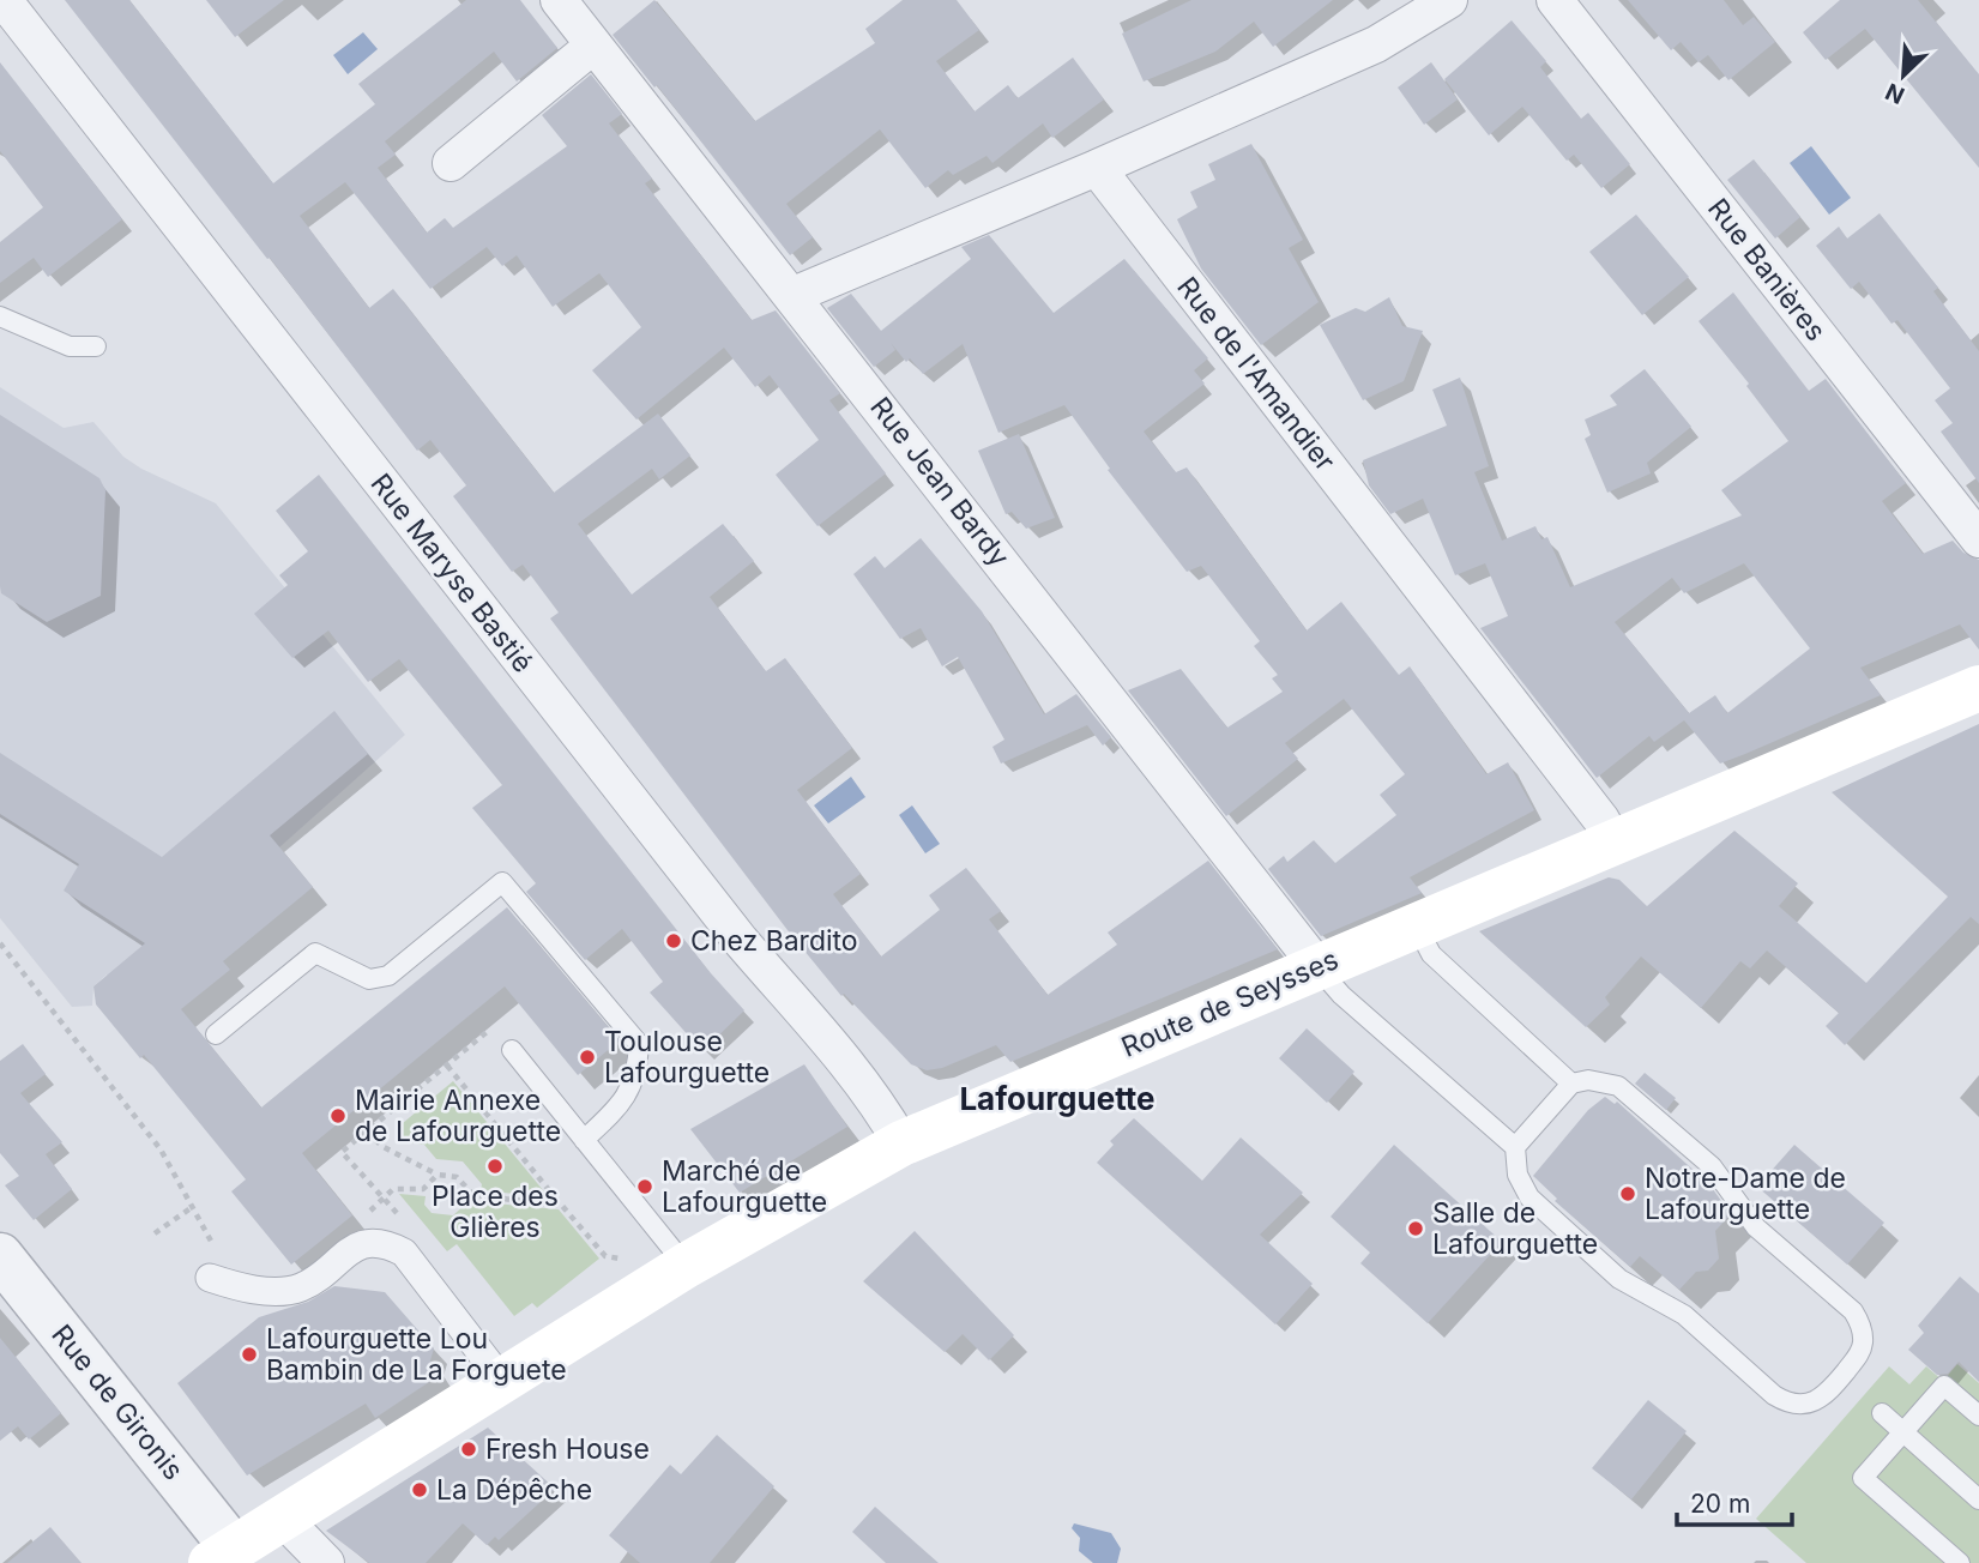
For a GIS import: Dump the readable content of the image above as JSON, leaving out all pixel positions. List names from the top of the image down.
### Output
{
  "streets": {
    "main road": ["Route de Seysses"],
    "street": [
      "Rue Banières",
      "Rue de l'Amandier",
      "Rue Jean Bardy",
      "Rue Maryse Bastié",
      "Rue de Gironis"
    ]
  },
  "crossings": [
    ["Rue de l'Amandier", "Route de Seysses"],
    ["Rue Jean Bardy", "Route de Seysses"],
    ["Rue Maryse Bastié", "Route de Seysses"],
    ["Route de Seysses", "Rue de Gironis"]
  ],
  "districts": ["Lafourguette"],
  "places": [
    "Chez Bardito",
    "Toulouse Lafourguette",
    "Mairie Annexe de Lafourguette",
    "Place des Glières",
    "Marché de Lafourguette",
    "Notre-Dame de Lafourguette",
    "Salle de Lafourguette",
    "Lafourguette Lou Bambin de La Forguete",
    "Fresh House",
    "La Dépêche"
  ],
  "scale_bar": "20 m",
  "north": "bottom left"
}
